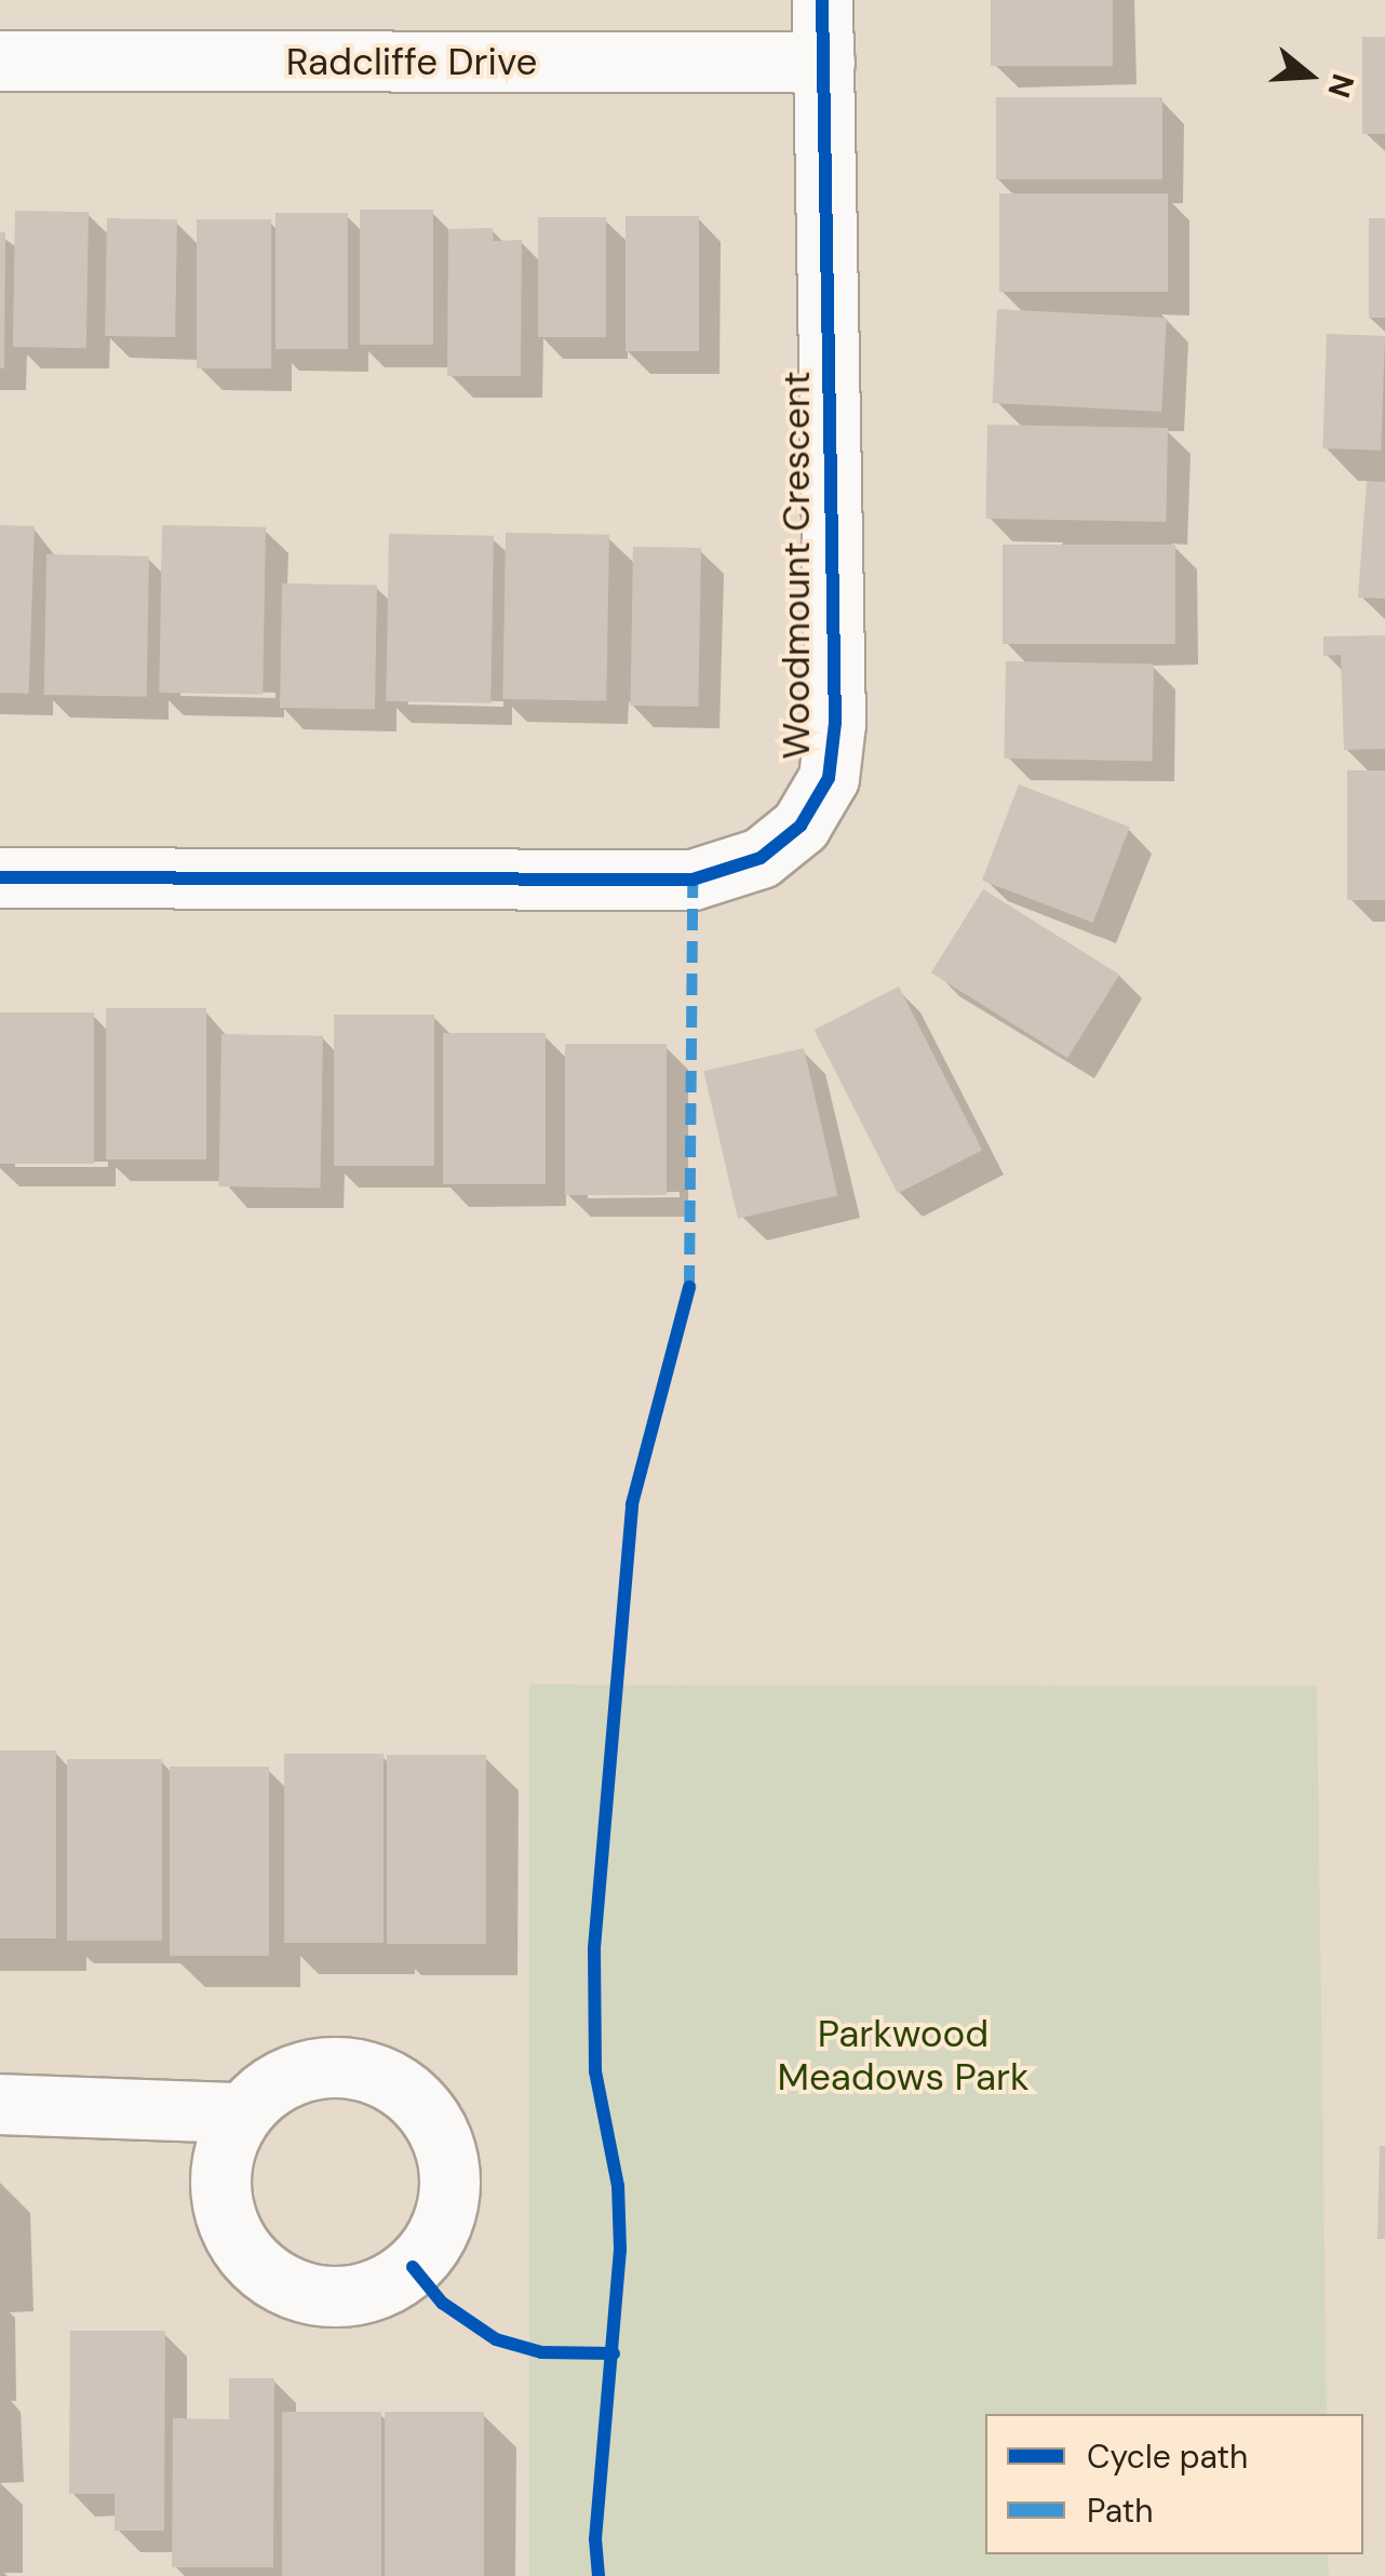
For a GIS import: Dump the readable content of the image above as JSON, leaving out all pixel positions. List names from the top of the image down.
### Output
{
  "streets": {
    "street": ["Radcliffe Drive", "Woodmount Crescent"]
  },
  "crossings": [
    ["Radcliffe Drive", "Woodmount Crescent"]
  ],
  "parks": ["Parkwood Meadows Park"],
  "legend": ["Cycle path", "Path"],
  "north": "right"
}
